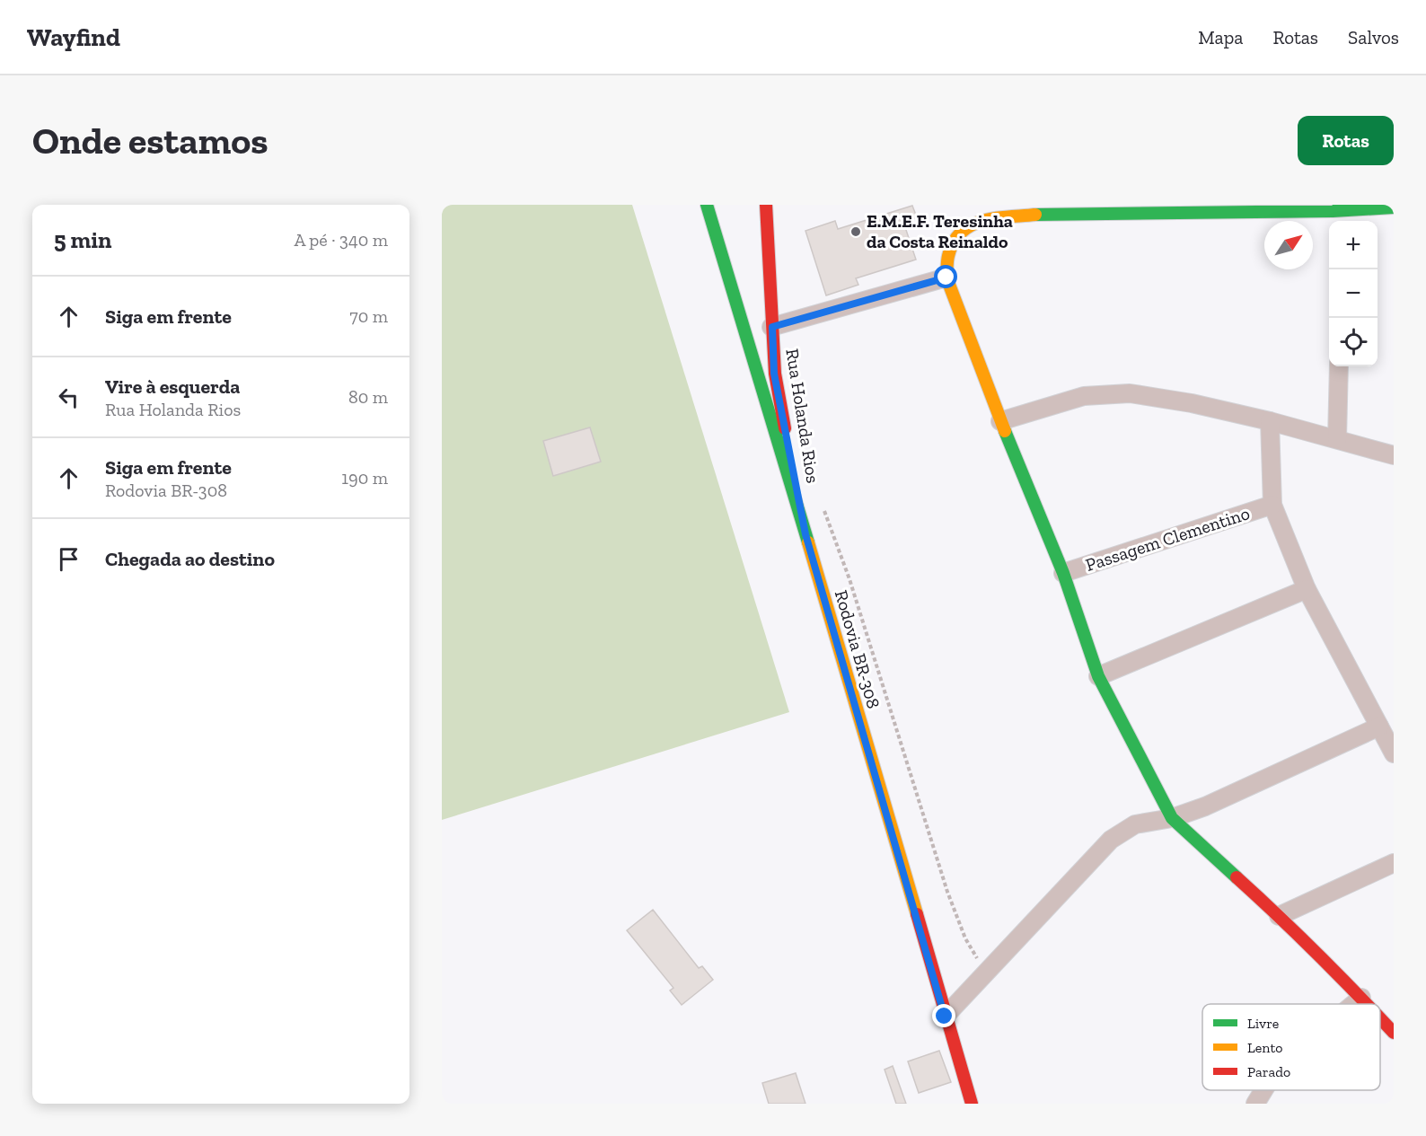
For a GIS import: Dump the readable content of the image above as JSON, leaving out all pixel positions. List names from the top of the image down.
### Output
{
  "streets": {
    "street": ["Rua Holanda Rios", "Passagem Clementino", "Rodovia BR-308"]
  },
  "crossings": [
    ["Rua Holanda Rios", "Rodovia BR-308"]
  ],
  "places": ["E.M.E.F. Teresinha da Costa Reinaldo"],
  "legend": ["Livre", "Lento", "Parado"],
  "north": "top right",
  "page": {
    "header": "Wayfind",
    "nav": ["Mapa", "Rotas", "Salvos"],
    "buttons": "Rotas",
    "title": "Onde estamos",
    "heading": ["5 min", "A pé · 340 m"],
    "map_buttons": ["+", "−"],
    "list": [
      ["Siga em frente", "70 m"],
      ["Vire à esquerda", "Rua Holanda Rios", "80 m"],
      ["Siga em frente", "Rodovia BR-308", "190 m"],
      "Chegada ao destino"
    ]
  }
}
